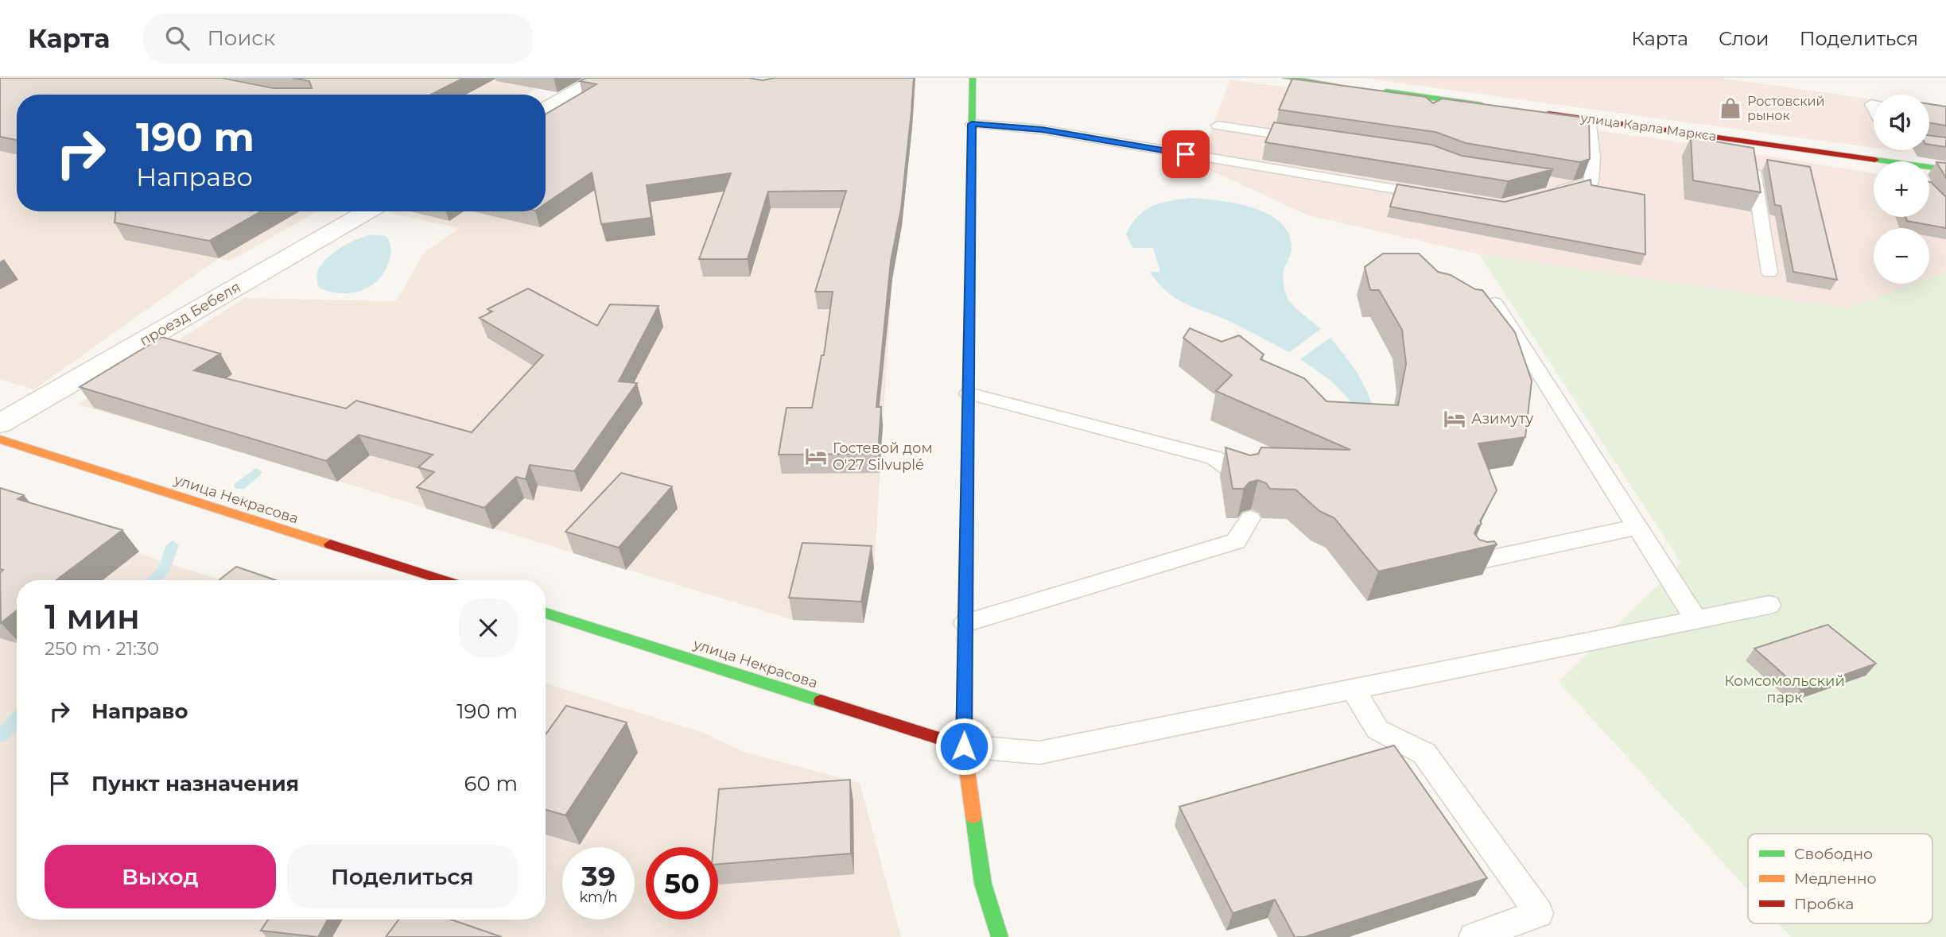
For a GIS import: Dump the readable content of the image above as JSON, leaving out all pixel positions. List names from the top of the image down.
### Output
{
  "streets": {
    "street": ["улица Карла Маркса", "проезд Бебеля", "улица Некрасова"]
  },
  "parks": ["Комсомольский парк"],
  "places": {
    "shop": ["Ростовский рынок"],
    "hotel": ["Азимуту", "Гостевой дом O'27 Silvuplé"]
  },
  "legend": ["Свободно", "Медленно", "Пробка"],
  "page": {
    "header": "Карта",
    "search": "Поиск",
    "nav": ["Карта", "Слои", "Поделиться"],
    "map_buttons": ["+", "−"],
    "turn": ["190 m", "Направо"],
    "heading": ["1 мин", "250 m · 21:30"],
    "list": [
      {
        "name": "Направо",
        "value": "190 m"
      },
      {
        "name": "Пункт назначения",
        "value": "60 m"
      }
    ],
    "buttons": ["Выход", "Поделиться"],
    "speed": "39 km/h",
    "limit": "50"
  }
}
